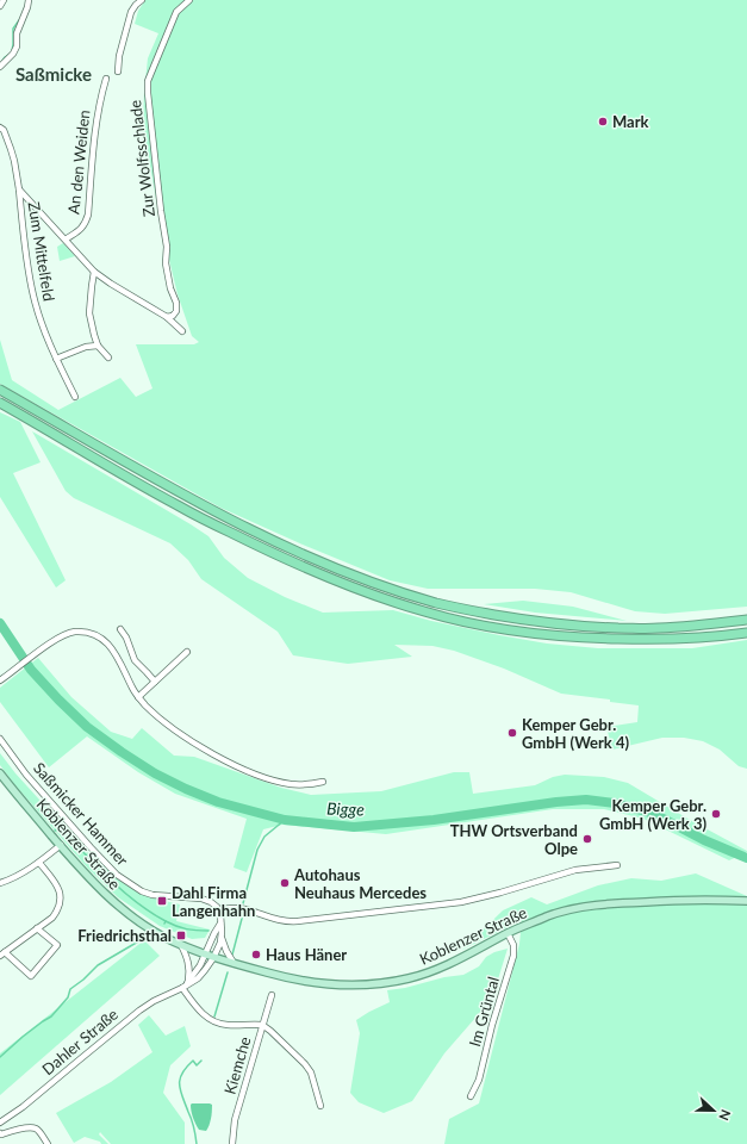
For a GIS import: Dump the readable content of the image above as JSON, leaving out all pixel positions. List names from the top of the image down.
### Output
{
  "streets": {
    "main road": ["Koblenzer Straße"],
    "street": [
      "Zur Wolfsschlade",
      "An den Weiden",
      "Zum Mittelfeld",
      "Saßmicker Hammer",
      "Im Grüntal",
      "Dahler Straße",
      "Kiemche"
    ]
  },
  "crossings": [
    ["Koblenzer Straße", "Im Grüntal"],
    ["Koblenzer Straße", "Dahler Straße"]
  ],
  "districts": ["Saßmicke"],
  "water": ["Bigge"],
  "places": {
    "other": [
      "Mark",
      "Kemper Gebr. GmbH (Werk 4)",
      "Kemper Gebr. GmbH (Werk 3)",
      "THW Ortsverband Olpe",
      "Autohaus Neuhaus Mercedes",
      "Haus Häner"
    ],
    "transit": ["Dahl Firma Langenhahn", "Friedrichsthal"]
  },
  "north": "right"
}
